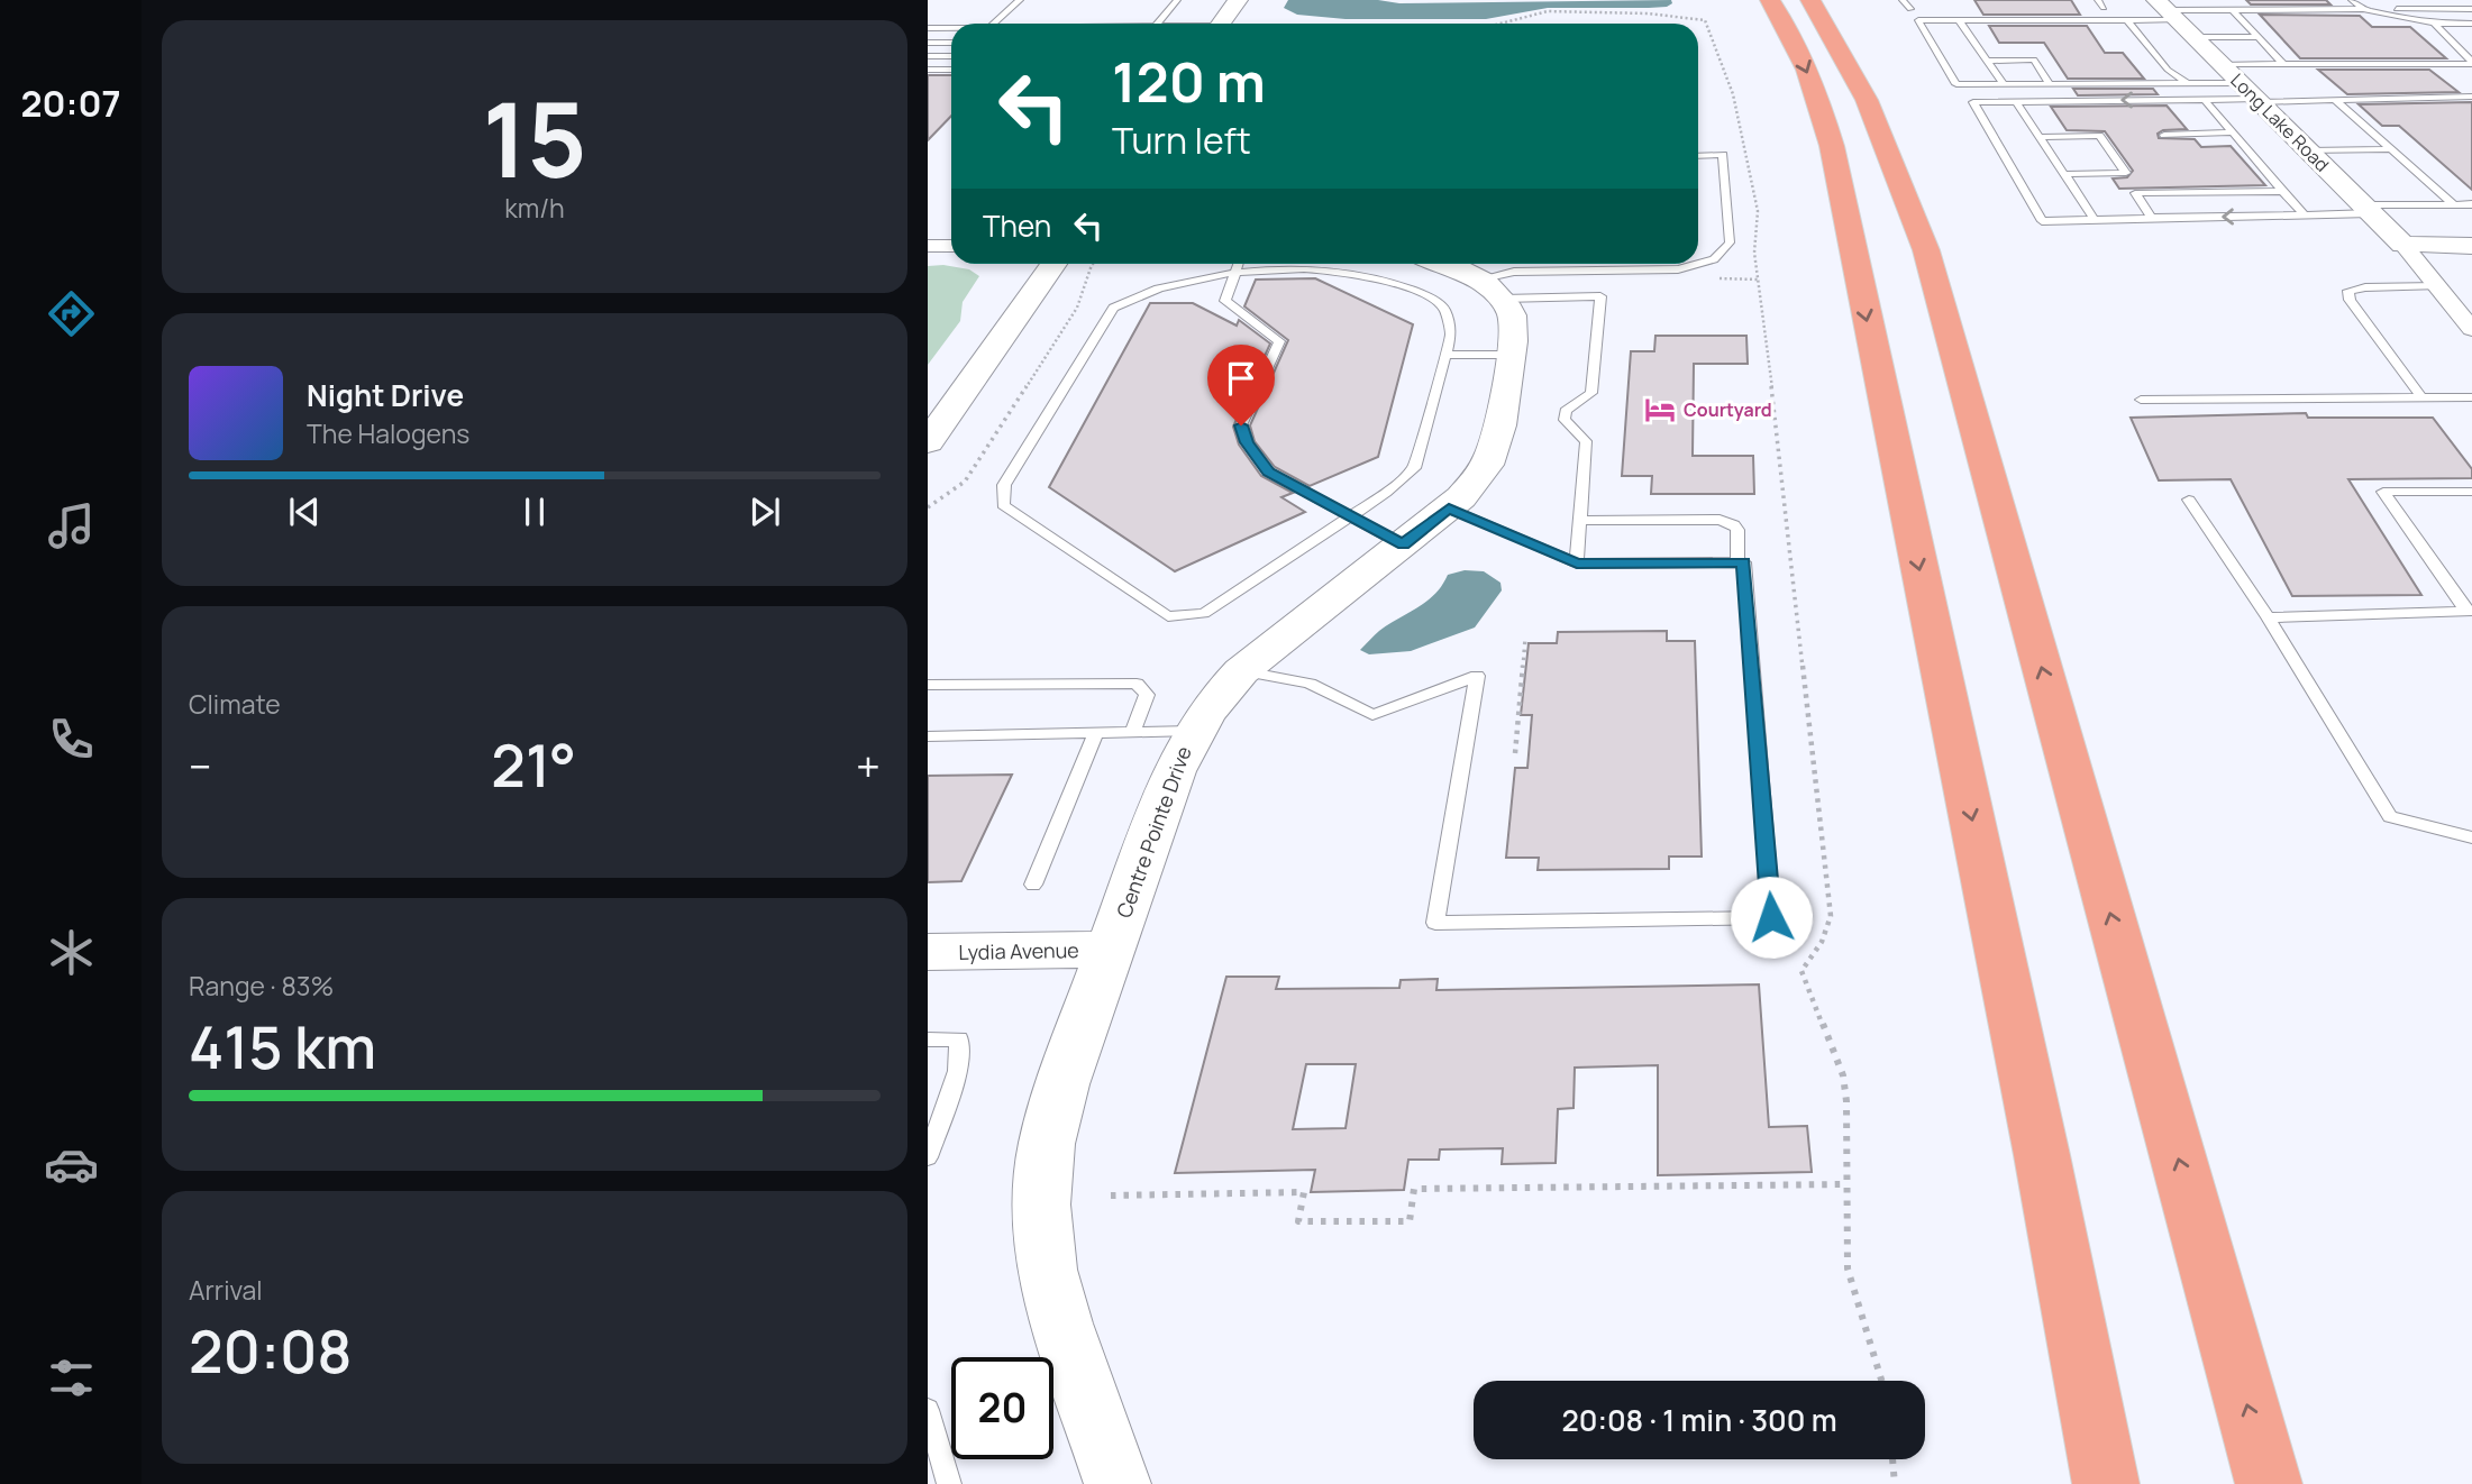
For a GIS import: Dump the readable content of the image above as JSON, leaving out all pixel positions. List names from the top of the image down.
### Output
{
  "streets": {
    "street": ["Long Lake Road", "Centre Pointe Drive", "Lydia Avenue"]
  },
  "crossings": [
    ["Centre Pointe Drive", "Lydia Avenue"]
  ],
  "places": {
    "hotel": ["Courtyard"]
  },
  "page": {
    "tabs": "20:07",
    "tile": [
      ["15", "km/h"],
      "Climate",
      ["Range · 83%", "415 km"],
      ["Arrival", "20:08"]
    ],
    "turn": ["120 m", "Turn left"],
    "then": "Then",
    "song": ["Night Drive", "The Halogens"],
    "heat": ["−", "21°", "+"],
    "limit": "20",
    "trip": "20:08 · 1 min · 300 m"
  }
}
